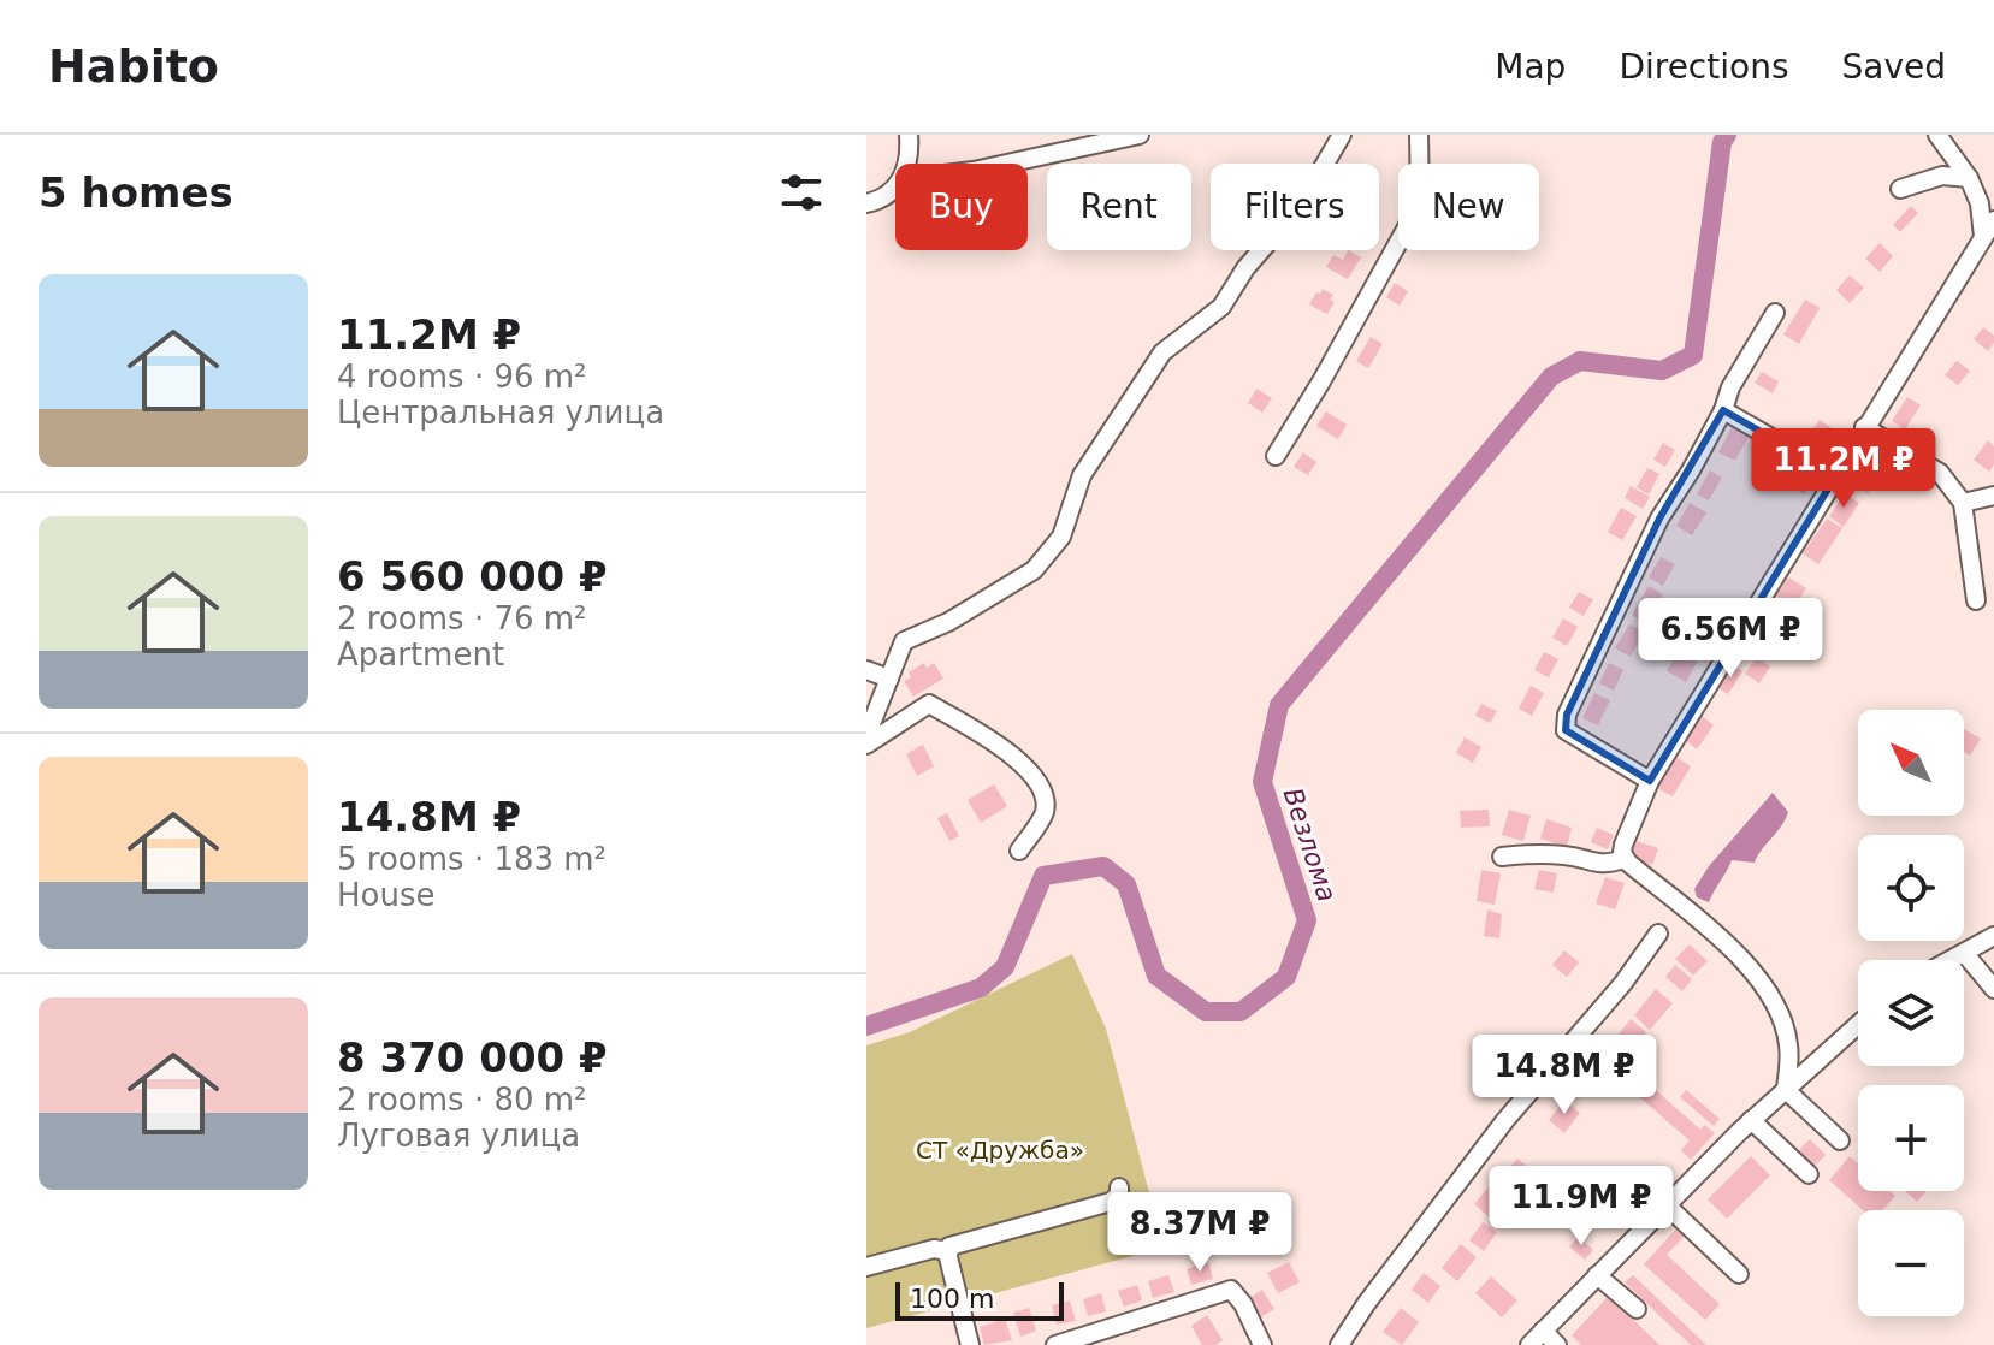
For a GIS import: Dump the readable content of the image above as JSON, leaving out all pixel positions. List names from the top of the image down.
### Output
{
  "water": ["Везлома"],
  "parks": ["СТ «Дружба»"],
  "scale_bar": "100 m",
  "north": "top left",
  "page": {
    "header": "Habito",
    "nav": ["Map", "Directions", "Saved"],
    "heading": "5 homes",
    "chip": [
      "Buy",
      "Rent",
      "Filters",
      "New"
    ],
    "list": [
      {
        "name": "11.2M ₽",
        "note": "4 rooms · 96 m² · Центральная улица"
      },
      {
        "name": "6 560 000 ₽",
        "note": "2 rooms · 76 m² · Apartment"
      },
      {
        "name": "14.8M ₽",
        "note": "5 rooms · 183 m² · House"
      },
      {
        "name": "8 370 000 ₽",
        "note": "2 rooms · 80 m² · Луговая улица"
      }
    ],
    "price": [
      "11.2M ₽",
      "6.56M ₽",
      "14.8M ₽",
      "11.9M ₽",
      "8.37M ₽"
    ],
    "map_buttons": ["+", "−"],
    "scale": "100 m"
  }
}
